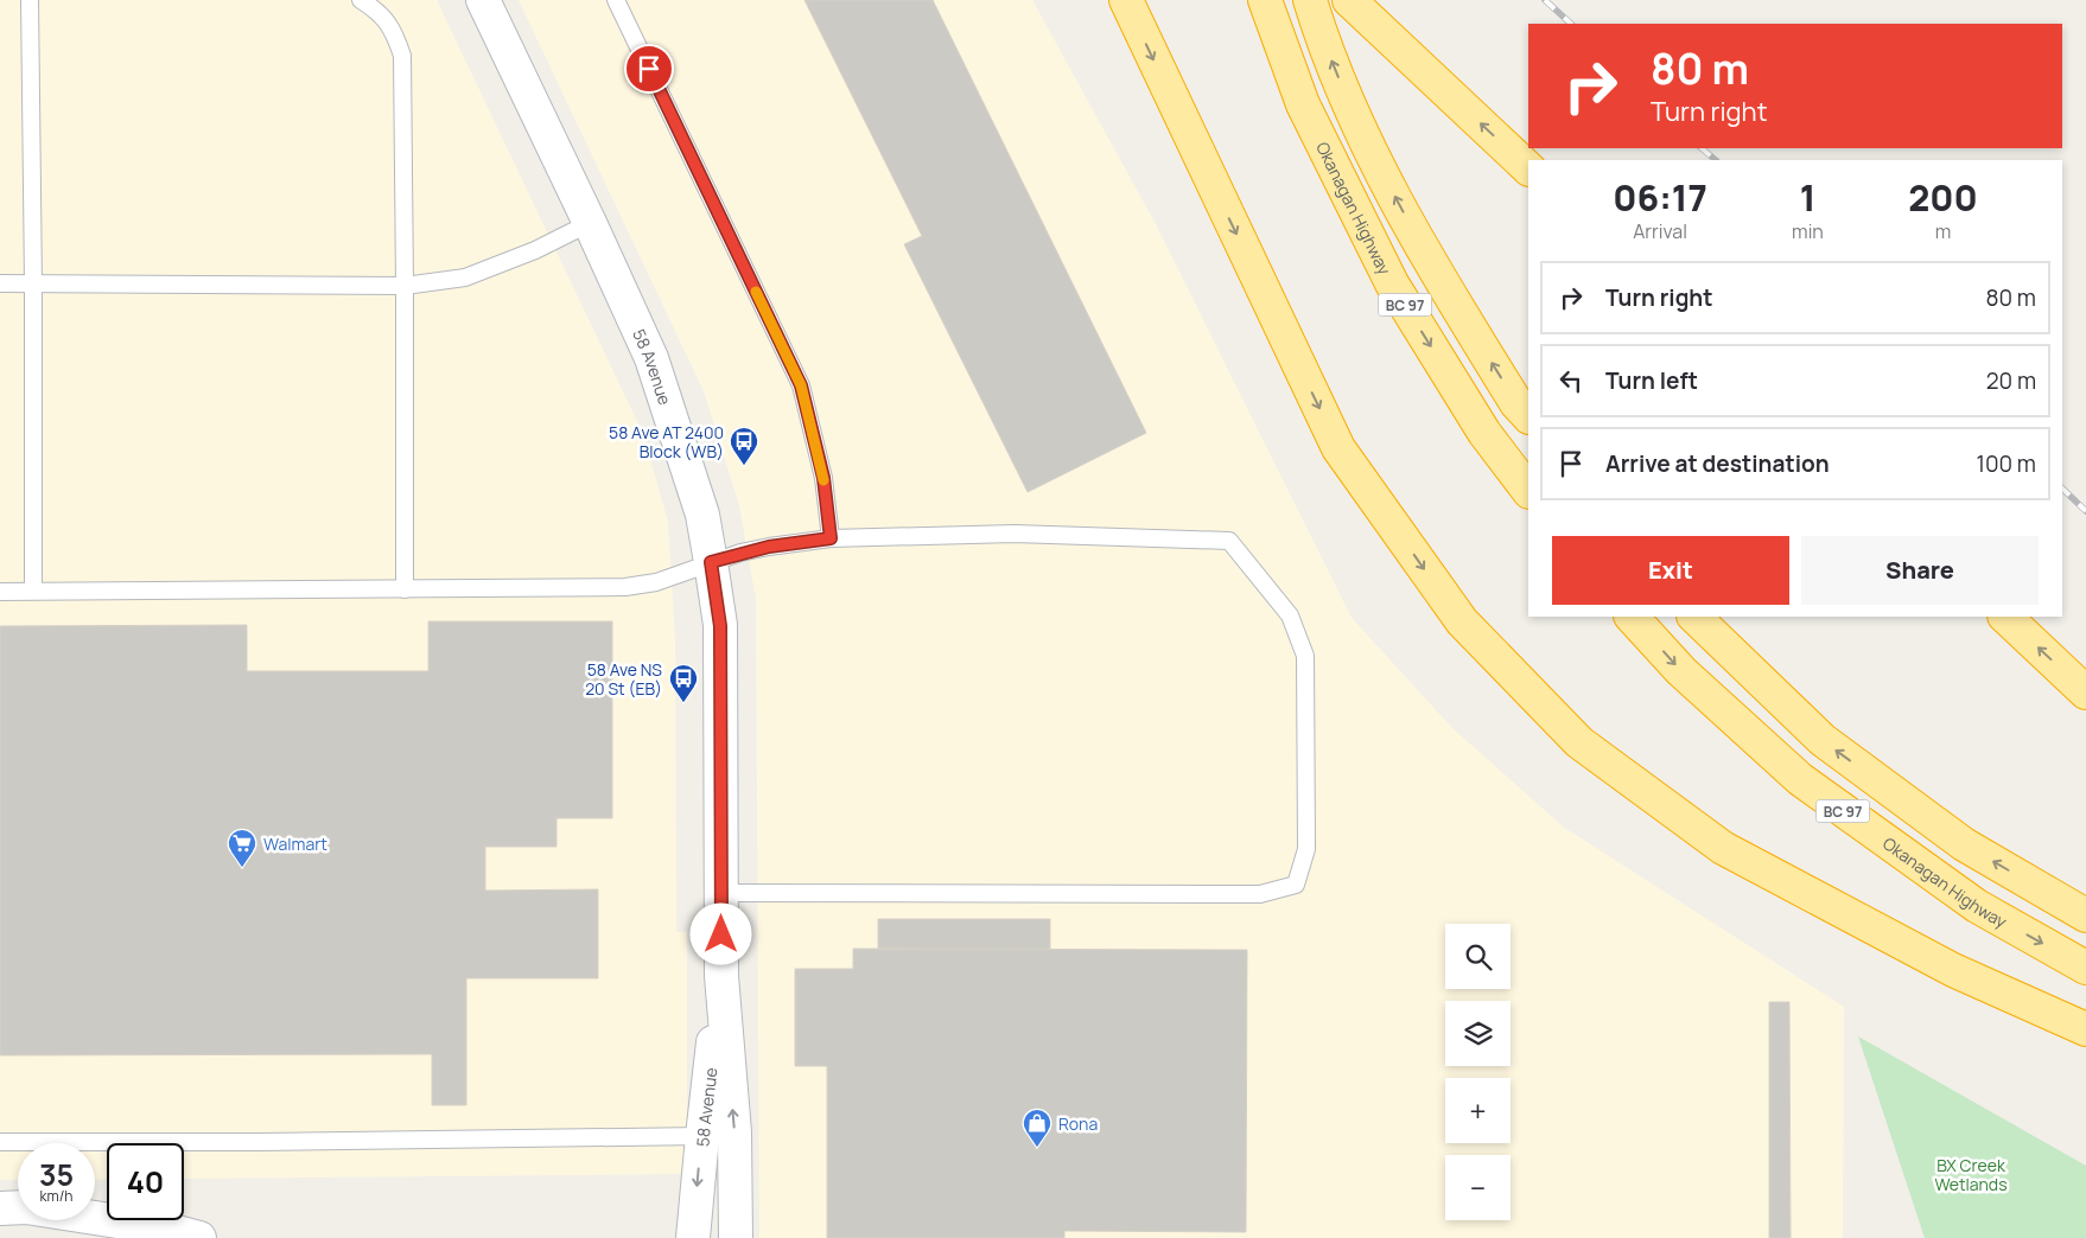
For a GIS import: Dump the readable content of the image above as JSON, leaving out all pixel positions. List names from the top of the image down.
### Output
{
  "streets": {
    "highway": ["Okanagan Highway", "BC 97"],
    "street": ["58 Avenue"]
  },
  "parks": ["BX Creek Wetlands"],
  "places": {
    "bus stop": ["58 Ave AT 2400 Block (WB)", "58 Ave NS 20 St (EB)"],
    "supermarket": ["Walmart"],
    "shop": ["Rona"]
  },
  "page": {
    "turn": ["80 m", "Turn right"],
    "eta": [
      "06:17",
      "Arrival",
      "1",
      "min",
      "200",
      "m"
    ],
    "list": [
      {
        "name": "Turn right",
        "value": "80 m"
      },
      {
        "name": "Turn left",
        "value": "20 m"
      },
      {
        "name": "Arrive at destination",
        "value": "100 m"
      }
    ],
    "buttons": ["Exit", "Share"],
    "map_buttons": ["+", "−"],
    "speed": "35 km/h",
    "limit": "40"
  }
}
